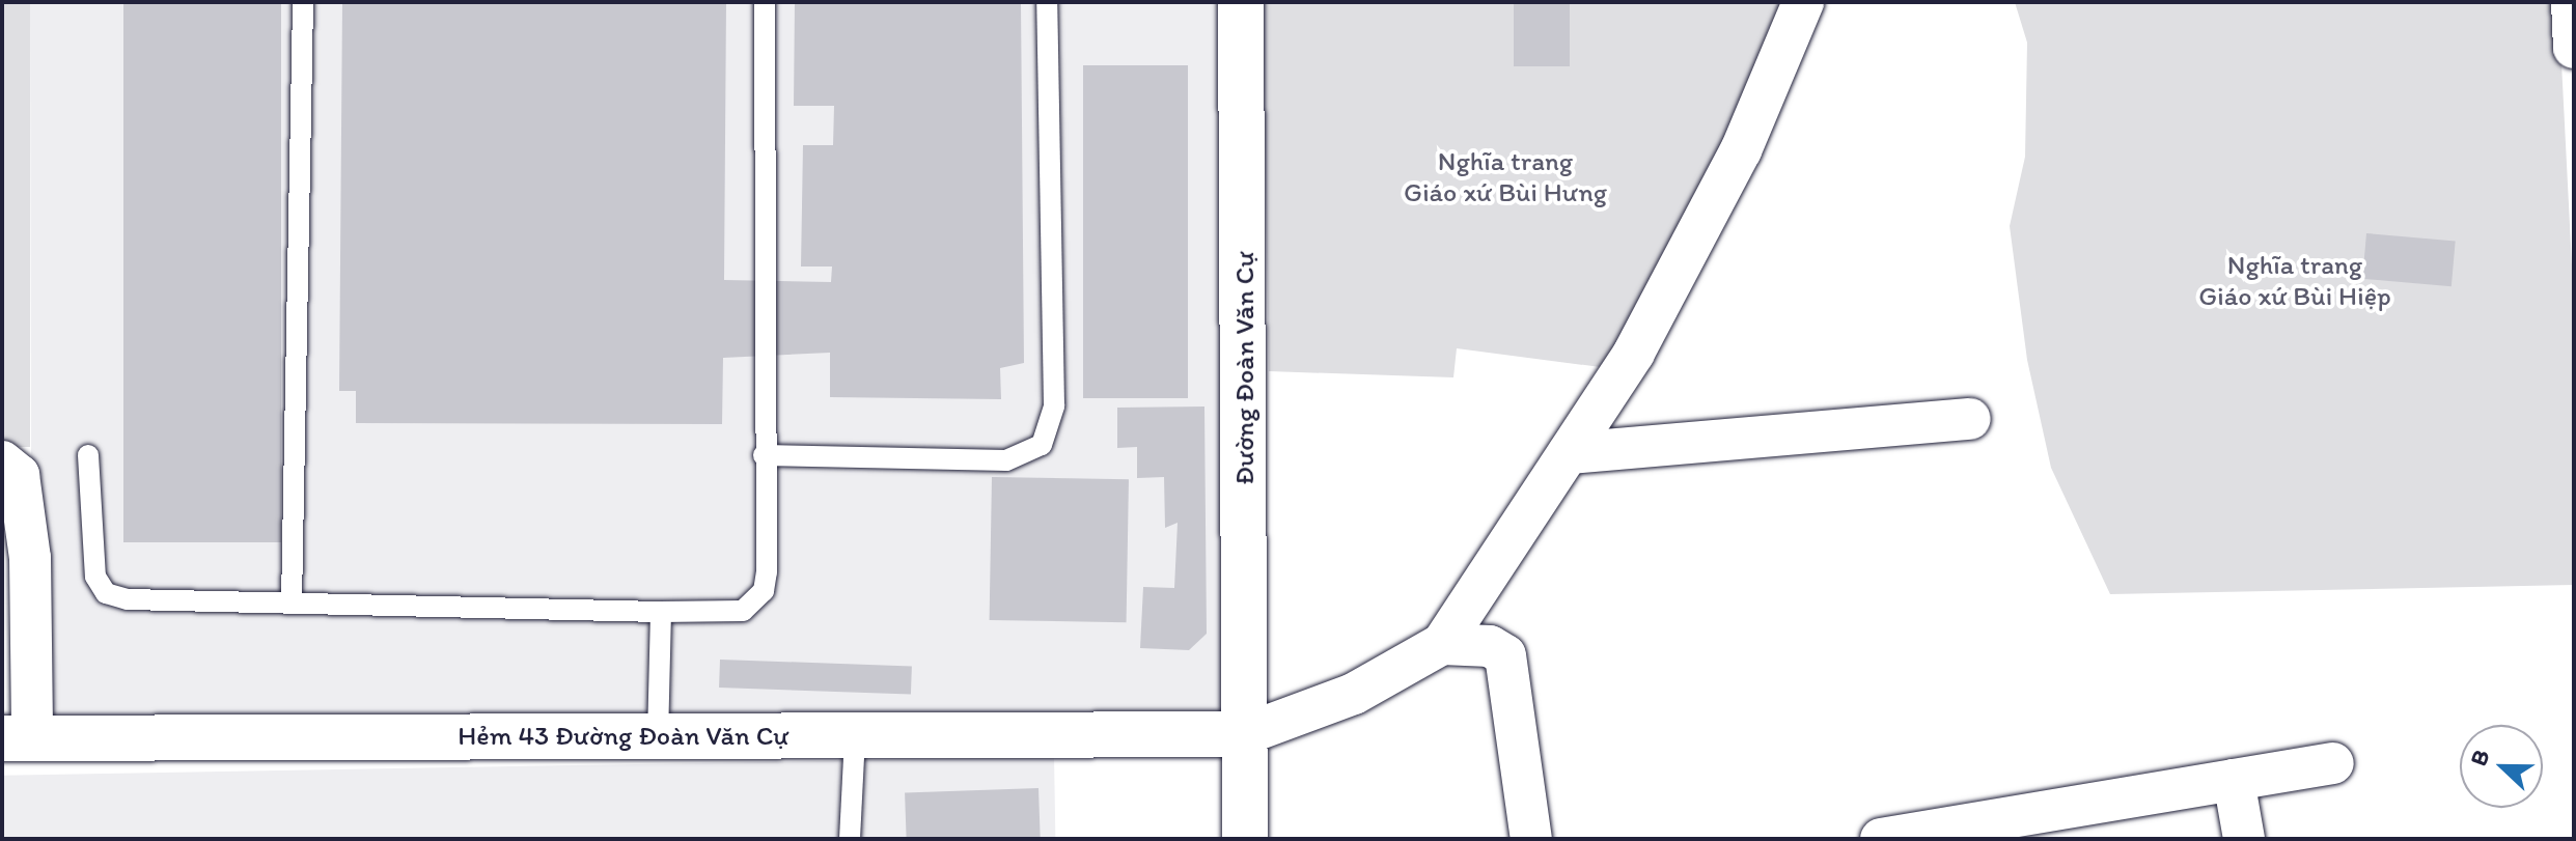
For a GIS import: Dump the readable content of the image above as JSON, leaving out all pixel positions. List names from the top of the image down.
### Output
{
  "streets": {
    "street": ["Đường Đoàn Văn Cự", "Hẻm 43 Đường Đoàn Văn Cự"]
  },
  "crossings": [
    ["Đường Đoàn Văn Cự", "Hẻm 43 Đường Đoàn Văn Cự"]
  ],
  "parks": ["Nghĩa trang Giáo xứ Bùi Hưng", "Nghĩa trang Giáo xứ Bùi Hiệp"],
  "north": "left"
}
